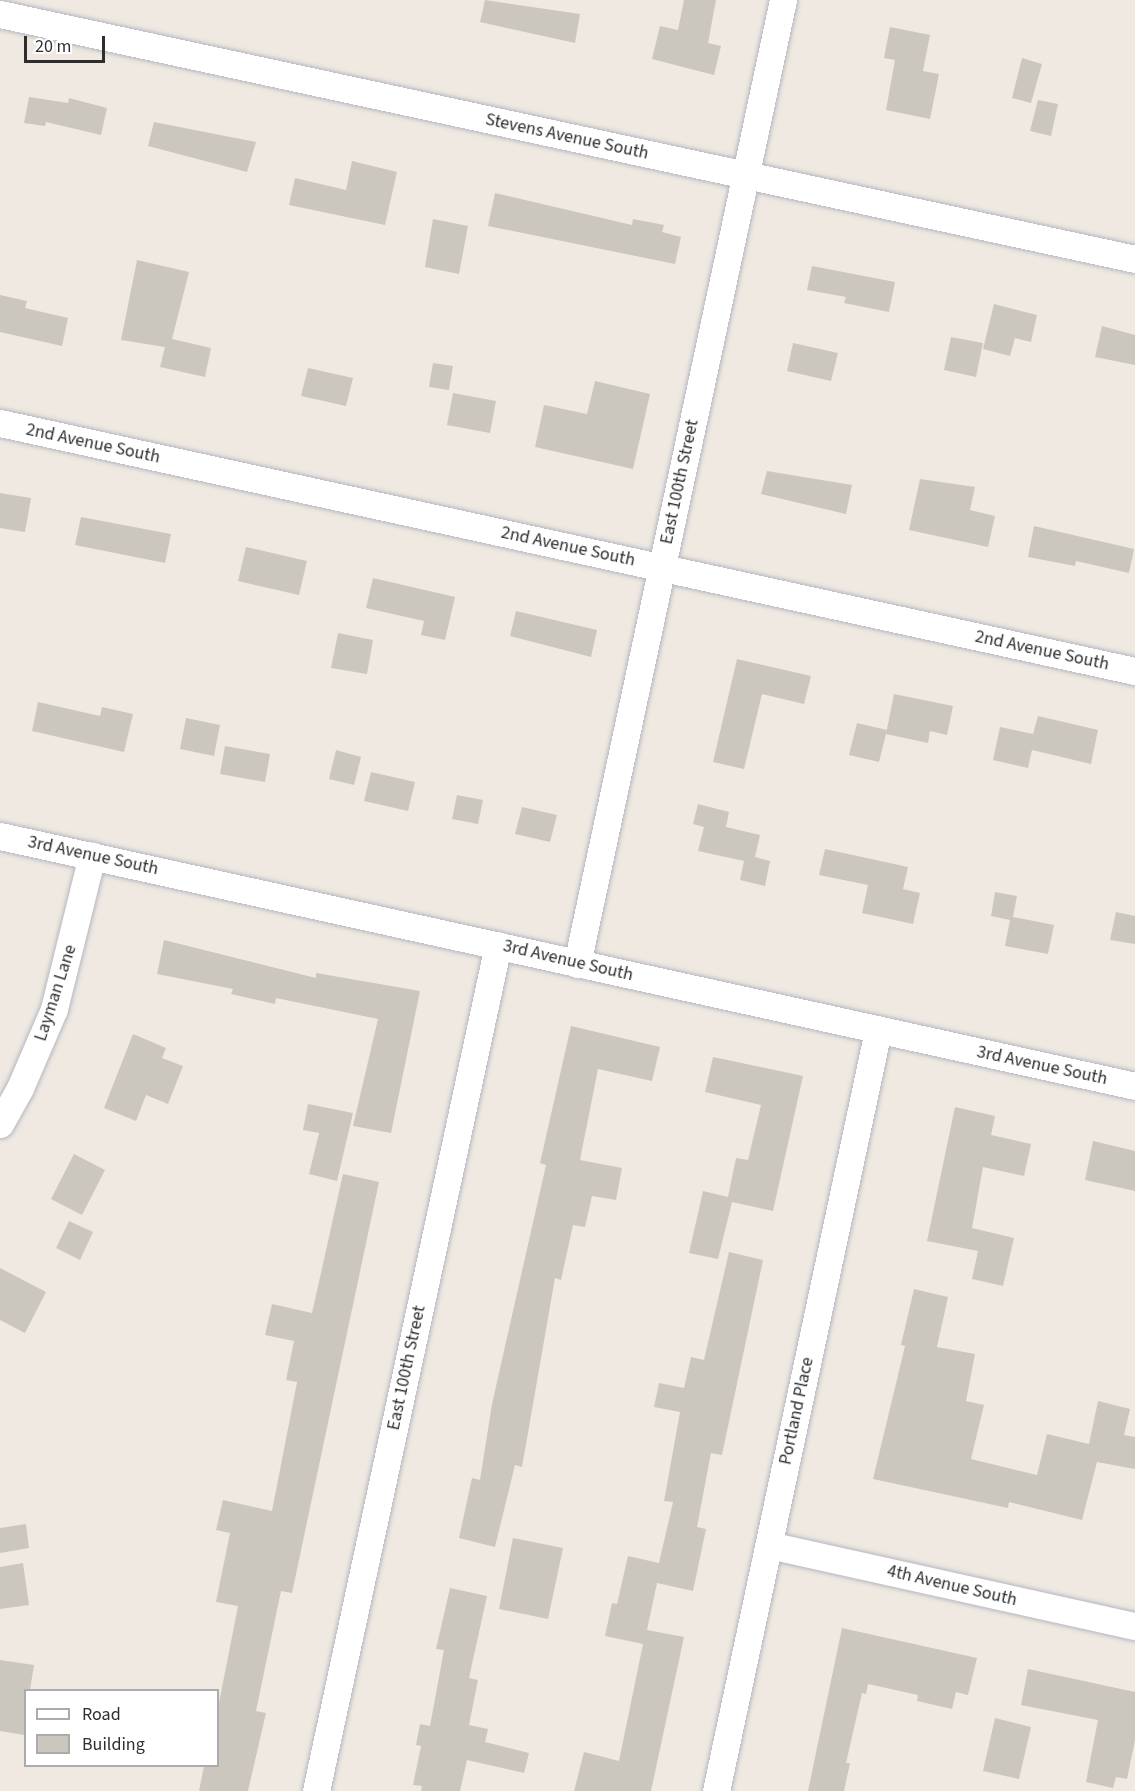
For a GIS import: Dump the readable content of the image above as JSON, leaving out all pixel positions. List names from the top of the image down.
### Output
{
  "streets": {
    "street": [
      "Stevens Avenue South",
      "2nd Avenue South",
      "East 100th Street",
      "3rd Avenue South",
      "Layman Lane",
      "Portland Place",
      "4th Avenue South"
    ]
  },
  "crossings": [
    ["Stevens Avenue South", "East 100th Street"],
    ["2nd Avenue South", "East 100th Street"],
    ["East 100th Street", "3rd Avenue South"],
    ["3rd Avenue South", "Layman Lane"],
    ["3rd Avenue South", "Portland Place"],
    ["Portland Place", "4th Avenue South"]
  ],
  "legend": ["Road", "Building"],
  "scale_bar": "20 m"
}
